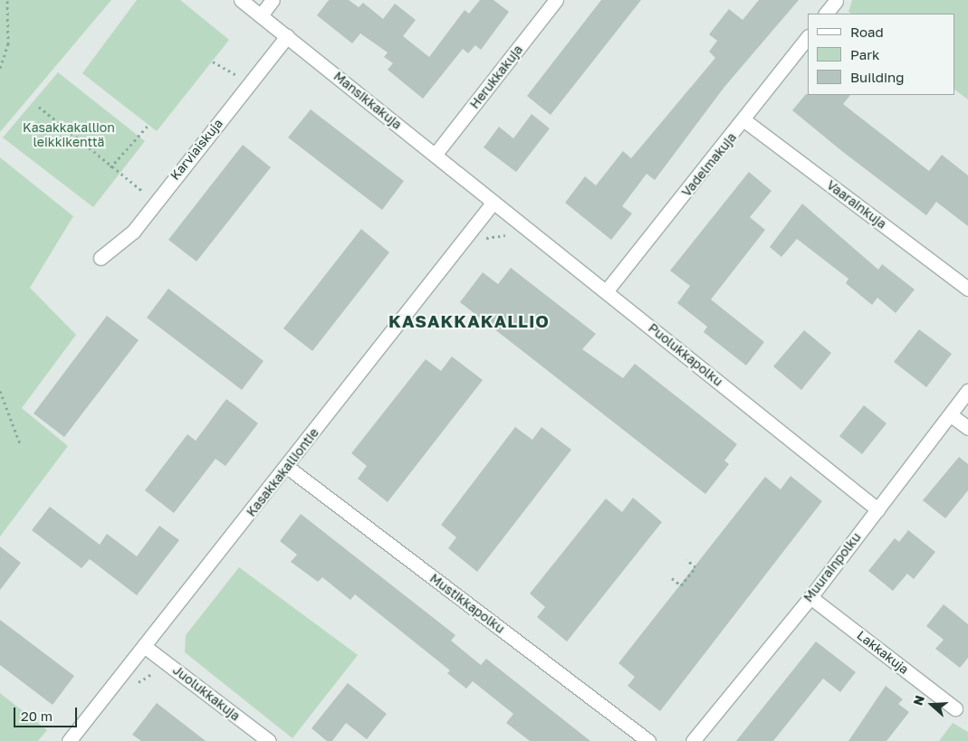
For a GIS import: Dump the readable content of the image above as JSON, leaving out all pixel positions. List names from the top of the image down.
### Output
{
  "streets": {
    "street": [
      "Herukkakuja",
      "Mansikkakuja",
      "Karviaiskuja",
      "Vadelmakuja",
      "Vaarainkuja",
      "Puolukkapolku",
      "Kasakkakalliontie",
      "Muurainpolku",
      "Mustikkapolku",
      "Lakkakuja",
      "Juolukkakuja"
    ]
  },
  "crossings": [
    ["Herukkakuja", "Mansikkakuja"],
    ["Mansikkakuja", "Karviaiskuja"],
    ["Mansikkakuja", "Puolukkapolku"],
    ["Mansikkakuja", "Kasakkakalliontie"],
    ["Vadelmakuja", "Vaarainkuja"],
    ["Vadelmakuja", "Puolukkapolku"],
    ["Puolukkapolku", "Kasakkakalliontie"],
    ["Puolukkapolku", "Muurainpolku"],
    ["Kasakkakalliontie", "Mustikkapolku"],
    ["Kasakkakalliontie", "Juolukkakuja"],
    ["Muurainpolku", "Lakkakuja"]
  ],
  "districts": ["KASAKKAKALLIO"],
  "parks": ["Kasakkakallion leikkikenttä"],
  "legend": ["Road", "Park", "Building"],
  "scale_bar": "20 m",
  "north": "left"
}
